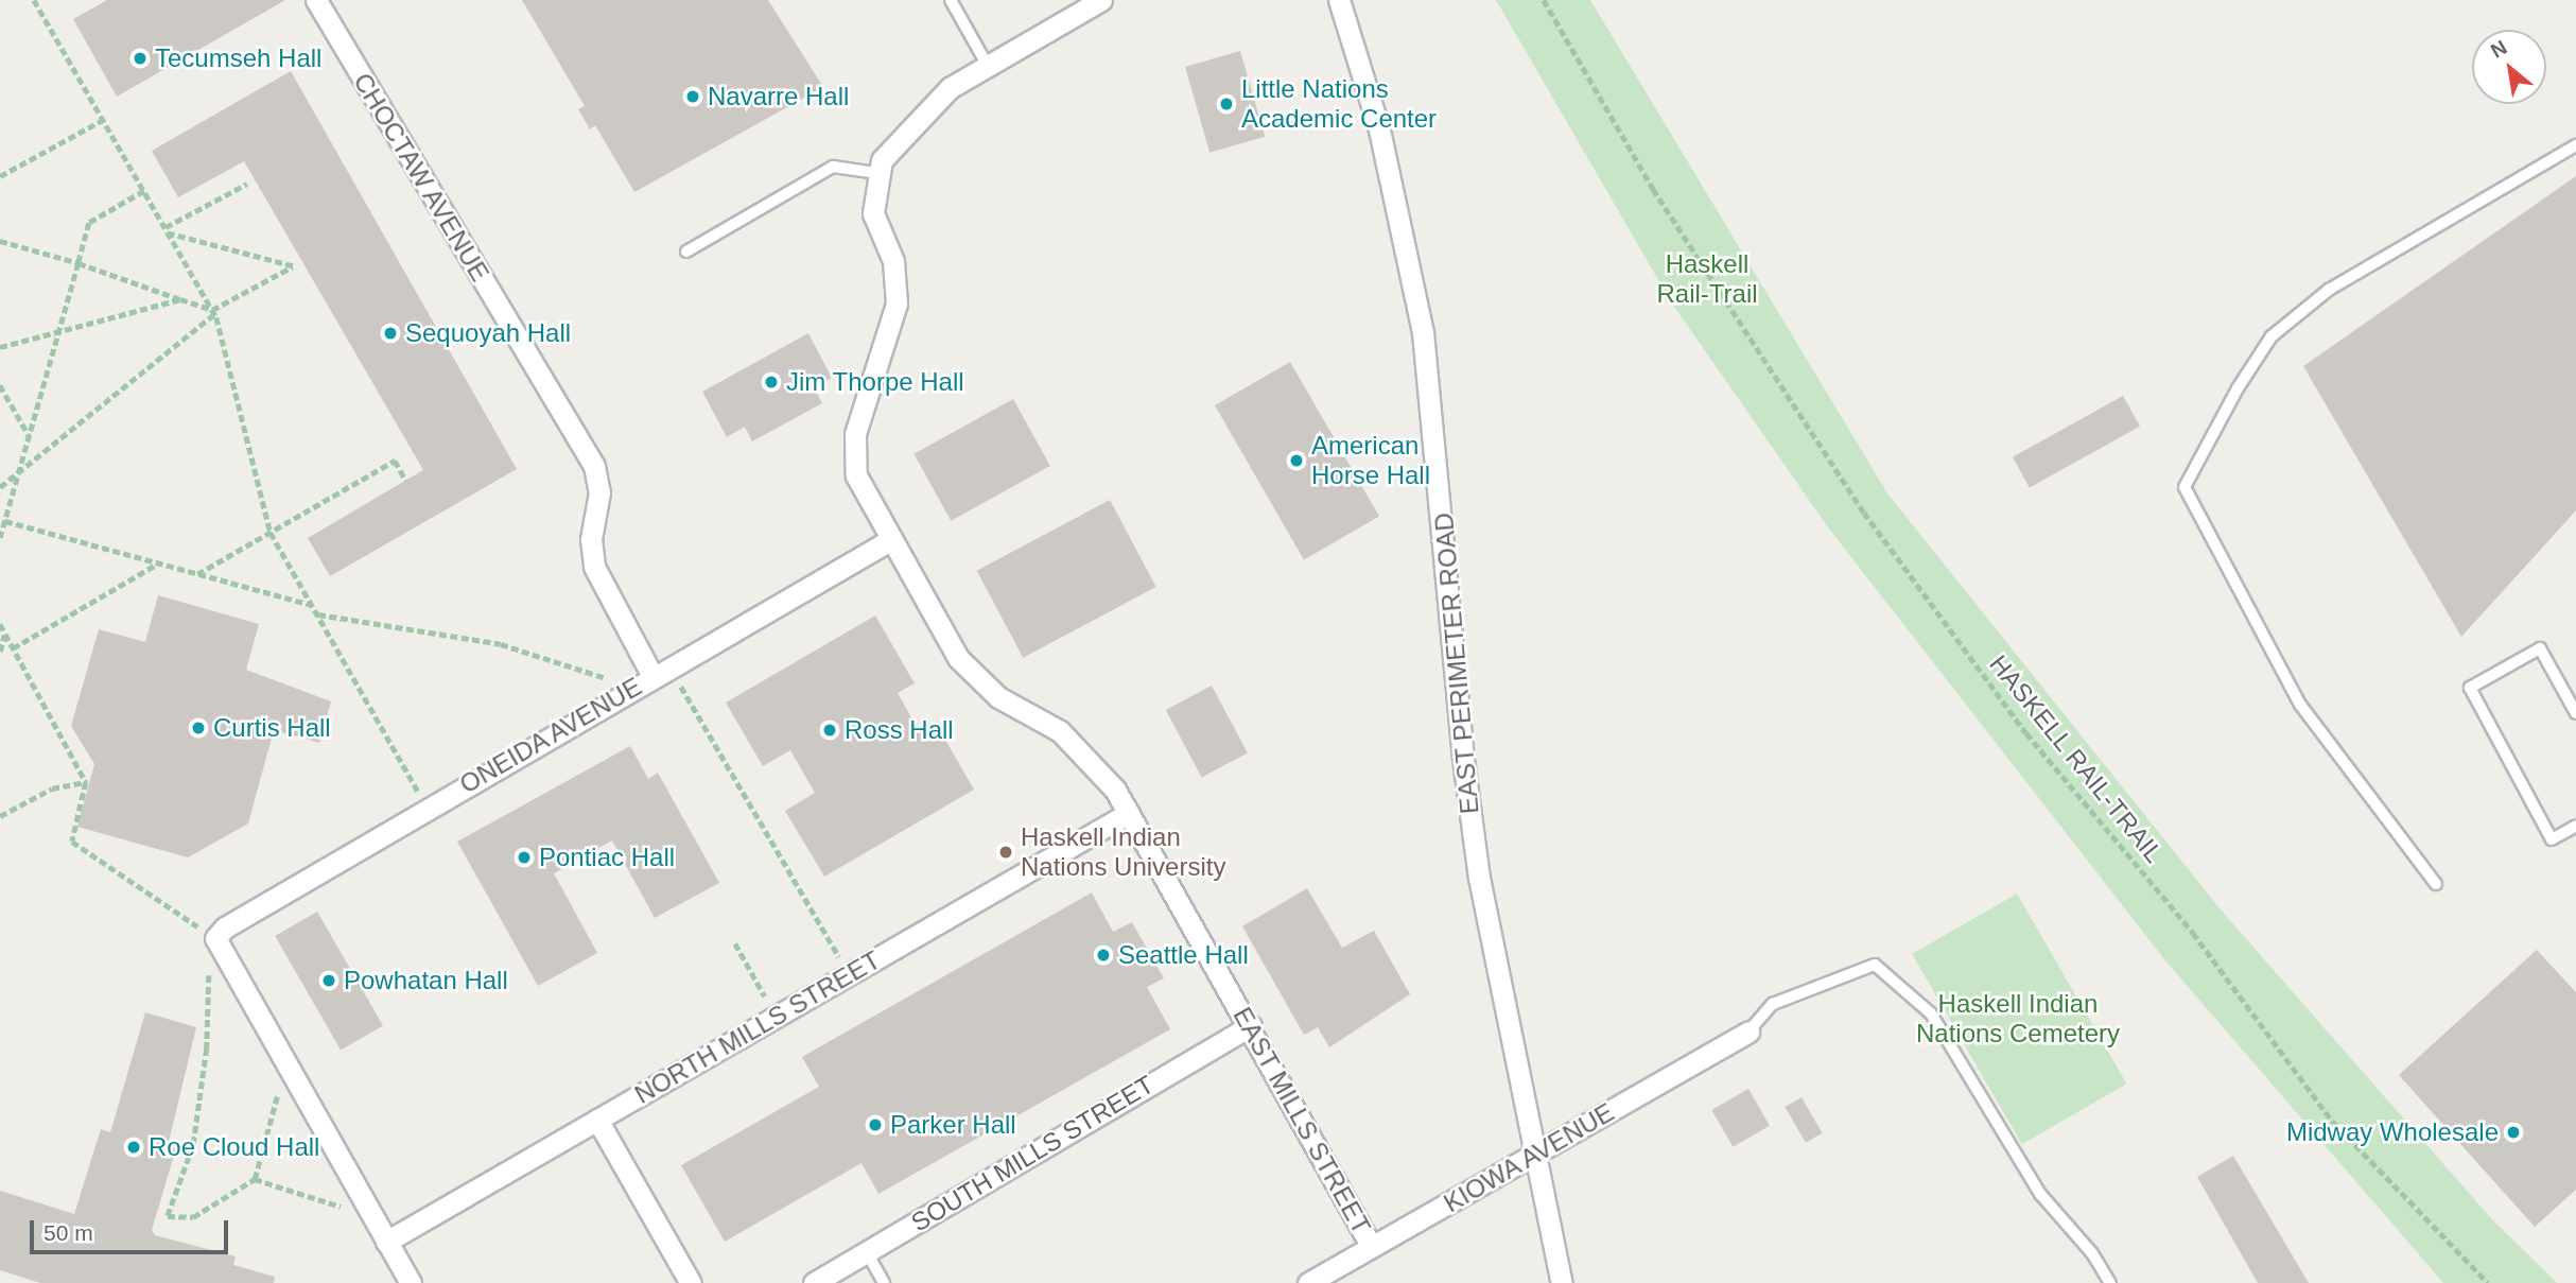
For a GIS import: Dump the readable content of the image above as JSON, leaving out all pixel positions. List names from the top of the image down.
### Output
{
  "streets": {
    "street": [
      "CHOCTAW AVENUE",
      "EAST PERIMETER ROAD",
      "ONEIDA AVENUE",
      "NORTH MILLS STREET",
      "EAST MILLS STREET",
      "SOUTH MILLS STREET",
      "KIOWA AVENUE"
    ],
    "path": ["HASKELL RAIL-TRAIL"]
  },
  "crossings": [
    ["CHOCTAW AVENUE", "ONEIDA AVENUE"],
    ["EAST PERIMETER ROAD", "KIOWA AVENUE"],
    ["ONEIDA AVENUE", "EAST MILLS STREET"],
    ["NORTH MILLS STREET", "EAST MILLS STREET"],
    ["EAST MILLS STREET", "SOUTH MILLS STREET"],
    ["EAST MILLS STREET", "KIOWA AVENUE"]
  ],
  "parks": ["Haskell Rail-Trail", "Haskell Indian Nations Cemetery"],
  "places": [
    "Tecumseh Hall",
    "Navarre Hall",
    "Little Nations Academic Center",
    "Sequoyah Hall",
    "Jim Thorpe Hall",
    "American Horse Hall",
    "Curtis Hall",
    "Ross Hall",
    "Haskell Indian Nations University",
    "Pontiac Hall",
    "Seattle Hall",
    "Powhatan Hall",
    "Parker Hall",
    "Midway Wholesale",
    "Roe Cloud Hall"
  ],
  "scale_bar": "50 m",
  "north": "top left"
}
